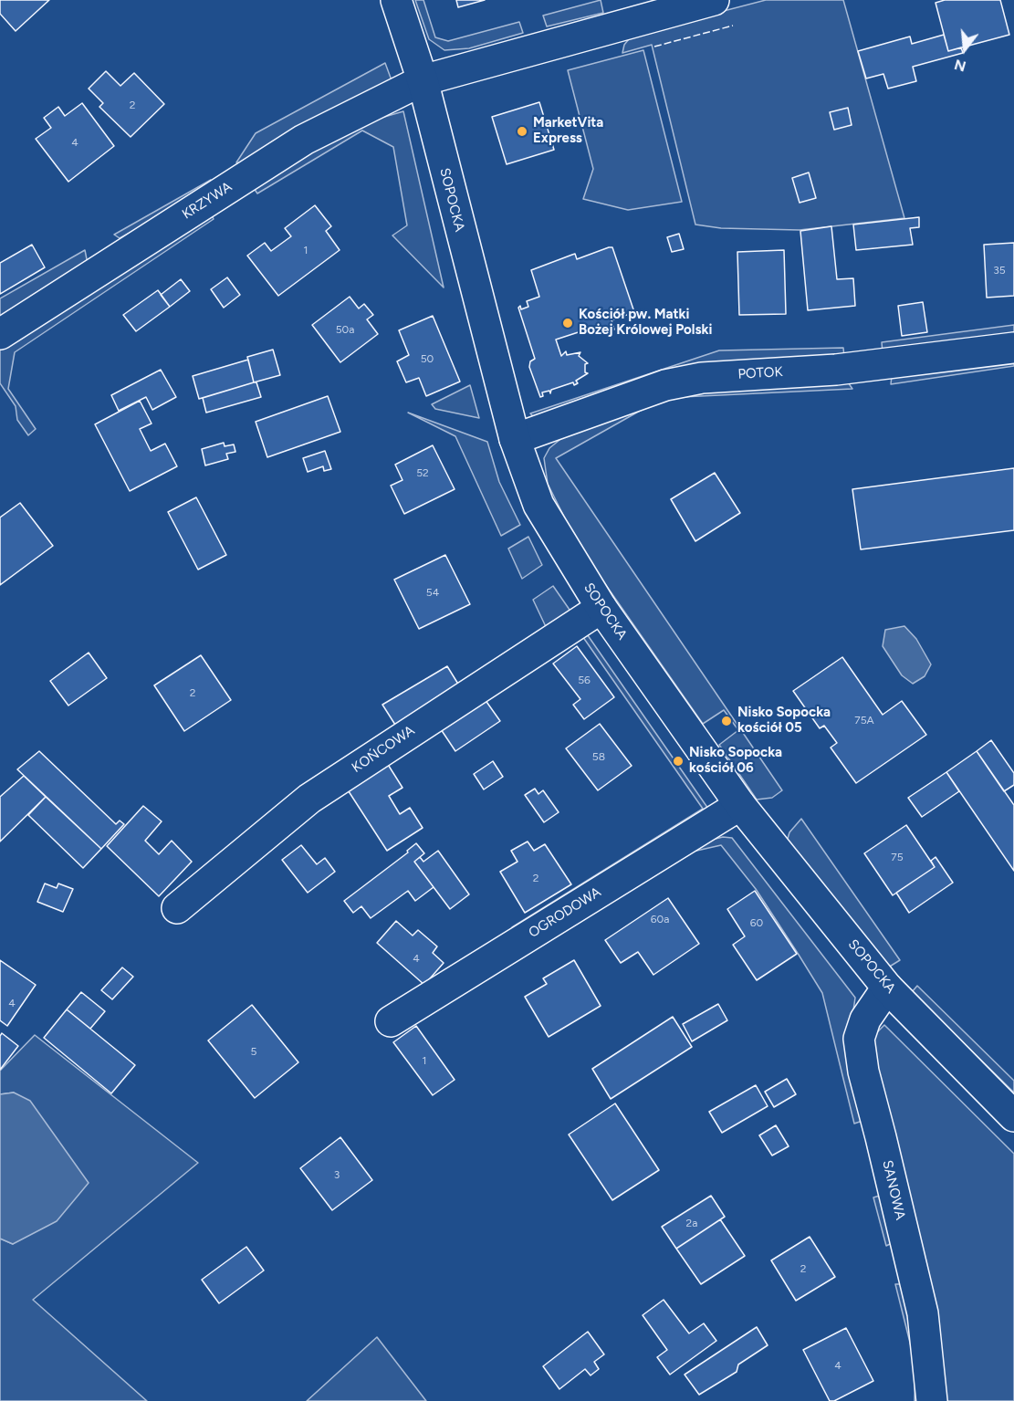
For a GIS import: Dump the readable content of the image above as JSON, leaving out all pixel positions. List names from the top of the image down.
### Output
{
  "streets": {
    "street": [
      "SOPOCKA",
      "KRZYWA",
      "POTOK",
      "KOŃCOWA",
      "OGRODOWA",
      "SANOWA"
    ]
  },
  "crossings": [
    ["SOPOCKA", "KRZYWA"],
    ["SOPOCKA", "POTOK"],
    ["SOPOCKA", "KOŃCOWA"],
    ["SOPOCKA", "OGRODOWA"],
    ["SOPOCKA", "SANOWA"]
  ],
  "places": [
    "MarketVita Express",
    "Kościół pw. Matki Bożej Królowej Polski",
    "Nisko Sopocka kościół 05",
    "Nisko Sopocka kościół 06"
  ],
  "house_numbers": [
    "2",
    "4",
    "1",
    "35",
    "50a",
    "50",
    "52",
    "54",
    "56",
    "2",
    "75A",
    "58",
    "75",
    "2",
    "60a",
    "60",
    "4",
    "4",
    "5",
    "1",
    "3",
    "2a",
    "2",
    "4"
  ],
  "north": "bottom"
}
